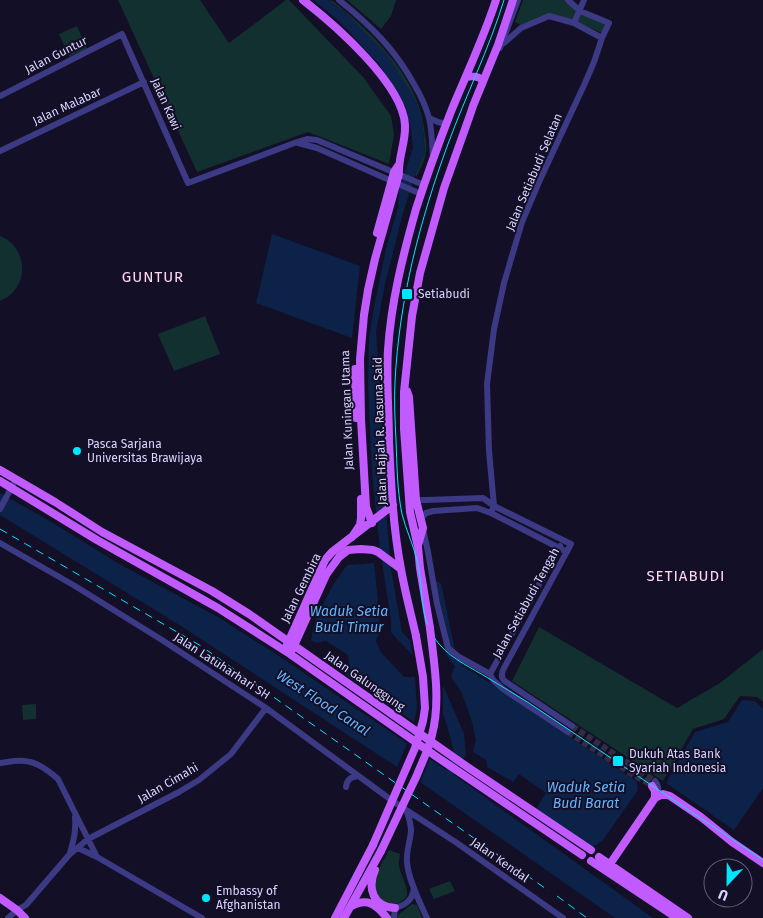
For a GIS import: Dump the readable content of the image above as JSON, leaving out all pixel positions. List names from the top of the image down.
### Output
{
  "streets": {
    "main road": [
      "Jalan Kuningan Utama",
      "Jalan Hajjah R. Rasuna Said",
      "Jalan Gembira",
      "Jalan Galunggung"
    ],
    "street": [
      "Jalan Guntur",
      "Jalan Kawi",
      "Jalan Malabar",
      "Jalan Setiabudi Selatan",
      "Jalan Setiabudi Tengah",
      "Jalan Latuharhari SH",
      "Jalan Cimahi",
      "Jalan Kendal"
    ]
  },
  "crossings": [
    ["Jalan Guntur", "Jalan Kawi"],
    ["Jalan Kawi", "Jalan Malabar"],
    ["Jalan Kuningan Utama", "Jalan Gembira"],
    ["Jalan Hajjah R. Rasuna Said", "Jalan Gembira"],
    ["Jalan Hajjah R. Rasuna Said", "Jalan Setiabudi Tengah"],
    ["Jalan Gembira", "Jalan Galunggung"],
    ["Jalan Latuharhari SH", "Jalan Cimahi"],
    ["Jalan Latuharhari SH", "Jalan Kendal"]
  ],
  "districts": ["GUNTUR", "SETIABUDI"],
  "water": ["Waduk Setia Budi Timur", "West Flood Canal", "Waduk Setia Budi Barat"],
  "places": {
    "transit": ["Setiabudi", "Dukuh Atas Bank Syariah Indonesia"],
    "other": ["Pasca Sarjana Universitas Brawijaya", "Embassy of Afghanistan"]
  },
  "north": "bottom"
}
